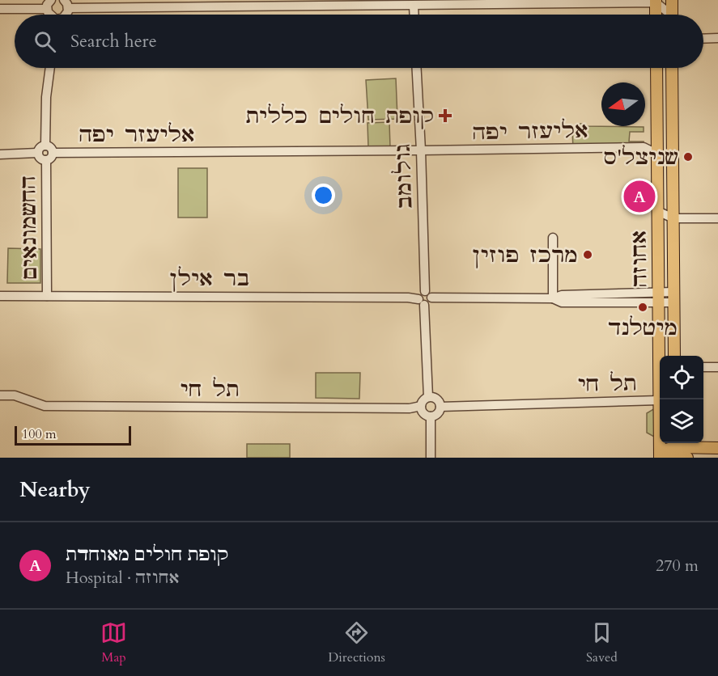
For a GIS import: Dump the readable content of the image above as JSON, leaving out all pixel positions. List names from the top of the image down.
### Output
{
  "streets": {
    "main road": ["אחוזה"],
    "street": [
      "אליעזר יפה",
      "גולומב",
      "החשמונאים",
      "בר אילן",
      "תל חי"
    ]
  },
  "crossings": [
    ["אליעזר יפה", "גולומב"],
    ["אליעזר יפה", "החשמונאים"],
    ["אליעזר יפה", "אחוזה"],
    ["החשמונאים", "בר אילן"],
    ["אחוזה", "תל חי"]
  ],
  "places": {
    "health": ["קופת חולים כללית"],
    "other": ["שניצל'ס", "מרכז פוזין", "מיטלנד"]
  },
  "scale_bar": "100 m",
  "north": "left",
  "page": {
    "search": "Search here",
    "pins": "A",
    "scale": "100 m",
    "heading": "Nearby",
    "list": [
      {
        "mark": "A",
        "name": "קופת חולים מאוחדת",
        "note": "Hospital · אחוזה",
        "value": "270 m"
      }
    ],
    "nav": ["Map", "Directions", "Saved"]
  }
}
